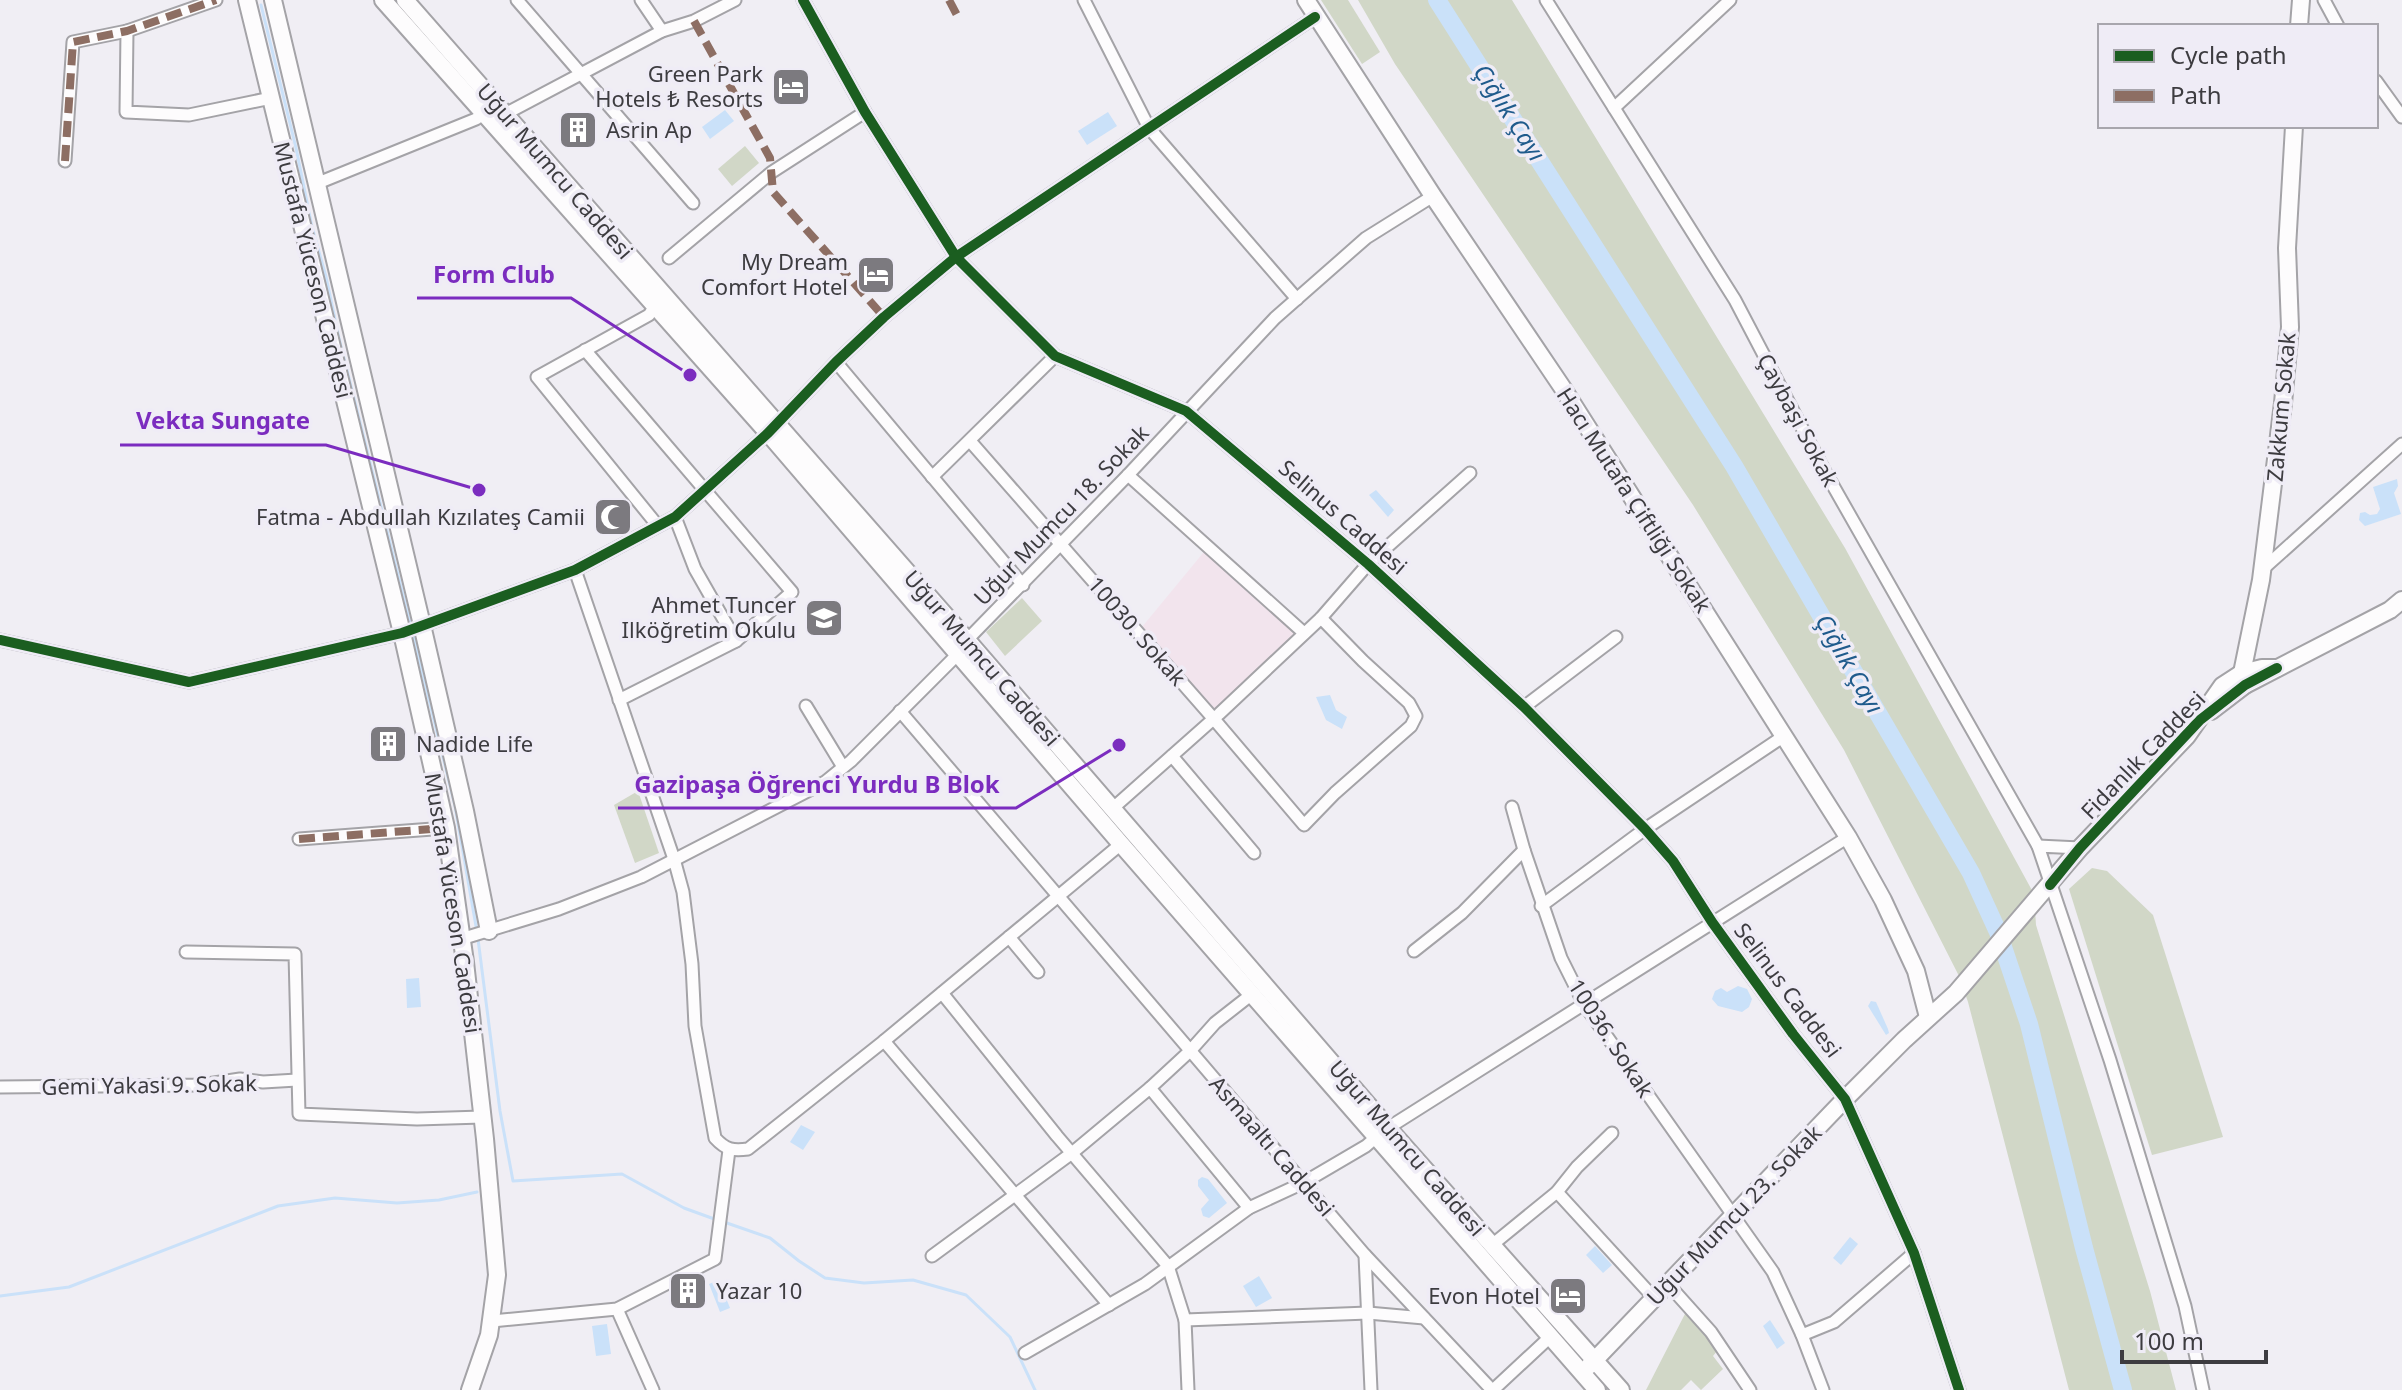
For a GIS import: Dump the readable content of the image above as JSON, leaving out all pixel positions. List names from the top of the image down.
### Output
{
  "streets": {
    "street": [
      "Uğur Mumcu Caddesi",
      "Mustafa Yüceson Caddesi",
      "Zakkum Sokak",
      "Çaybaşi Sokak",
      "Hacı Mutafa Çiftliği Sokak",
      "Uğur Mumcu 18. Sokak",
      "Selinus Caddesi",
      "10030. Sokak",
      "Fidanlık Caddesi",
      "10036. Sokak",
      "Gemi Yakasi 9. Sokak",
      "Asmaaltı Caddesi",
      "Uğur Mumcu 23. Sokak"
    ]
  },
  "crossings": [
    ["Uğur Mumcu Caddesi", "Uğur Mumcu 18. Sokak"],
    ["Uğur Mumcu Caddesi", "Uğur Mumcu 23. Sokak"],
    ["Mustafa Yüceson Caddesi", "Uğur Mumcu 18. Sokak"],
    ["Zakkum Sokak", "Fidanlık Caddesi"],
    ["Çaybaşi Sokak", "Fidanlık Caddesi"],
    ["Hacı Mutafa Çiftliği Sokak", "Uğur Mumcu 18. Sokak"],
    ["Hacı Mutafa Çiftliği Sokak", "Uğur Mumcu 23. Sokak"],
    ["Uğur Mumcu 18. Sokak", "Selinus Caddesi"],
    ["Uğur Mumcu 18. Sokak", "10030. Sokak"],
    ["Uğur Mumcu 18. Sokak", "Asmaaltı Caddesi"],
    ["Selinus Caddesi", "Uğur Mumcu 23. Sokak"],
    ["Fidanlık Caddesi", "Uğur Mumcu 23. Sokak"],
    ["10036. Sokak", "Uğur Mumcu 23. Sokak"]
  ],
  "water": ["Çığlık Çayı"],
  "places": {
    "hotel": ["Green Park Hotels ₺ Resorts", "My Dream Comfort Hotel", "Evon Hotel"],
    "building": ["Asrin Ap", "Nadide Life", "Yazar 10"],
    "other": ["Form Club", "Vekta Sungate", "Gazipaşa Öğrenci Yurdu B Blok"],
    "mosque": ["Fatma - Abdullah Kızılateş Camii"],
    "school or university": ["Ahmet Tuncer Ilköğretim Okulu"]
  },
  "legend": ["Cycle path", "Path"],
  "scale_bar": "100 m"
}
